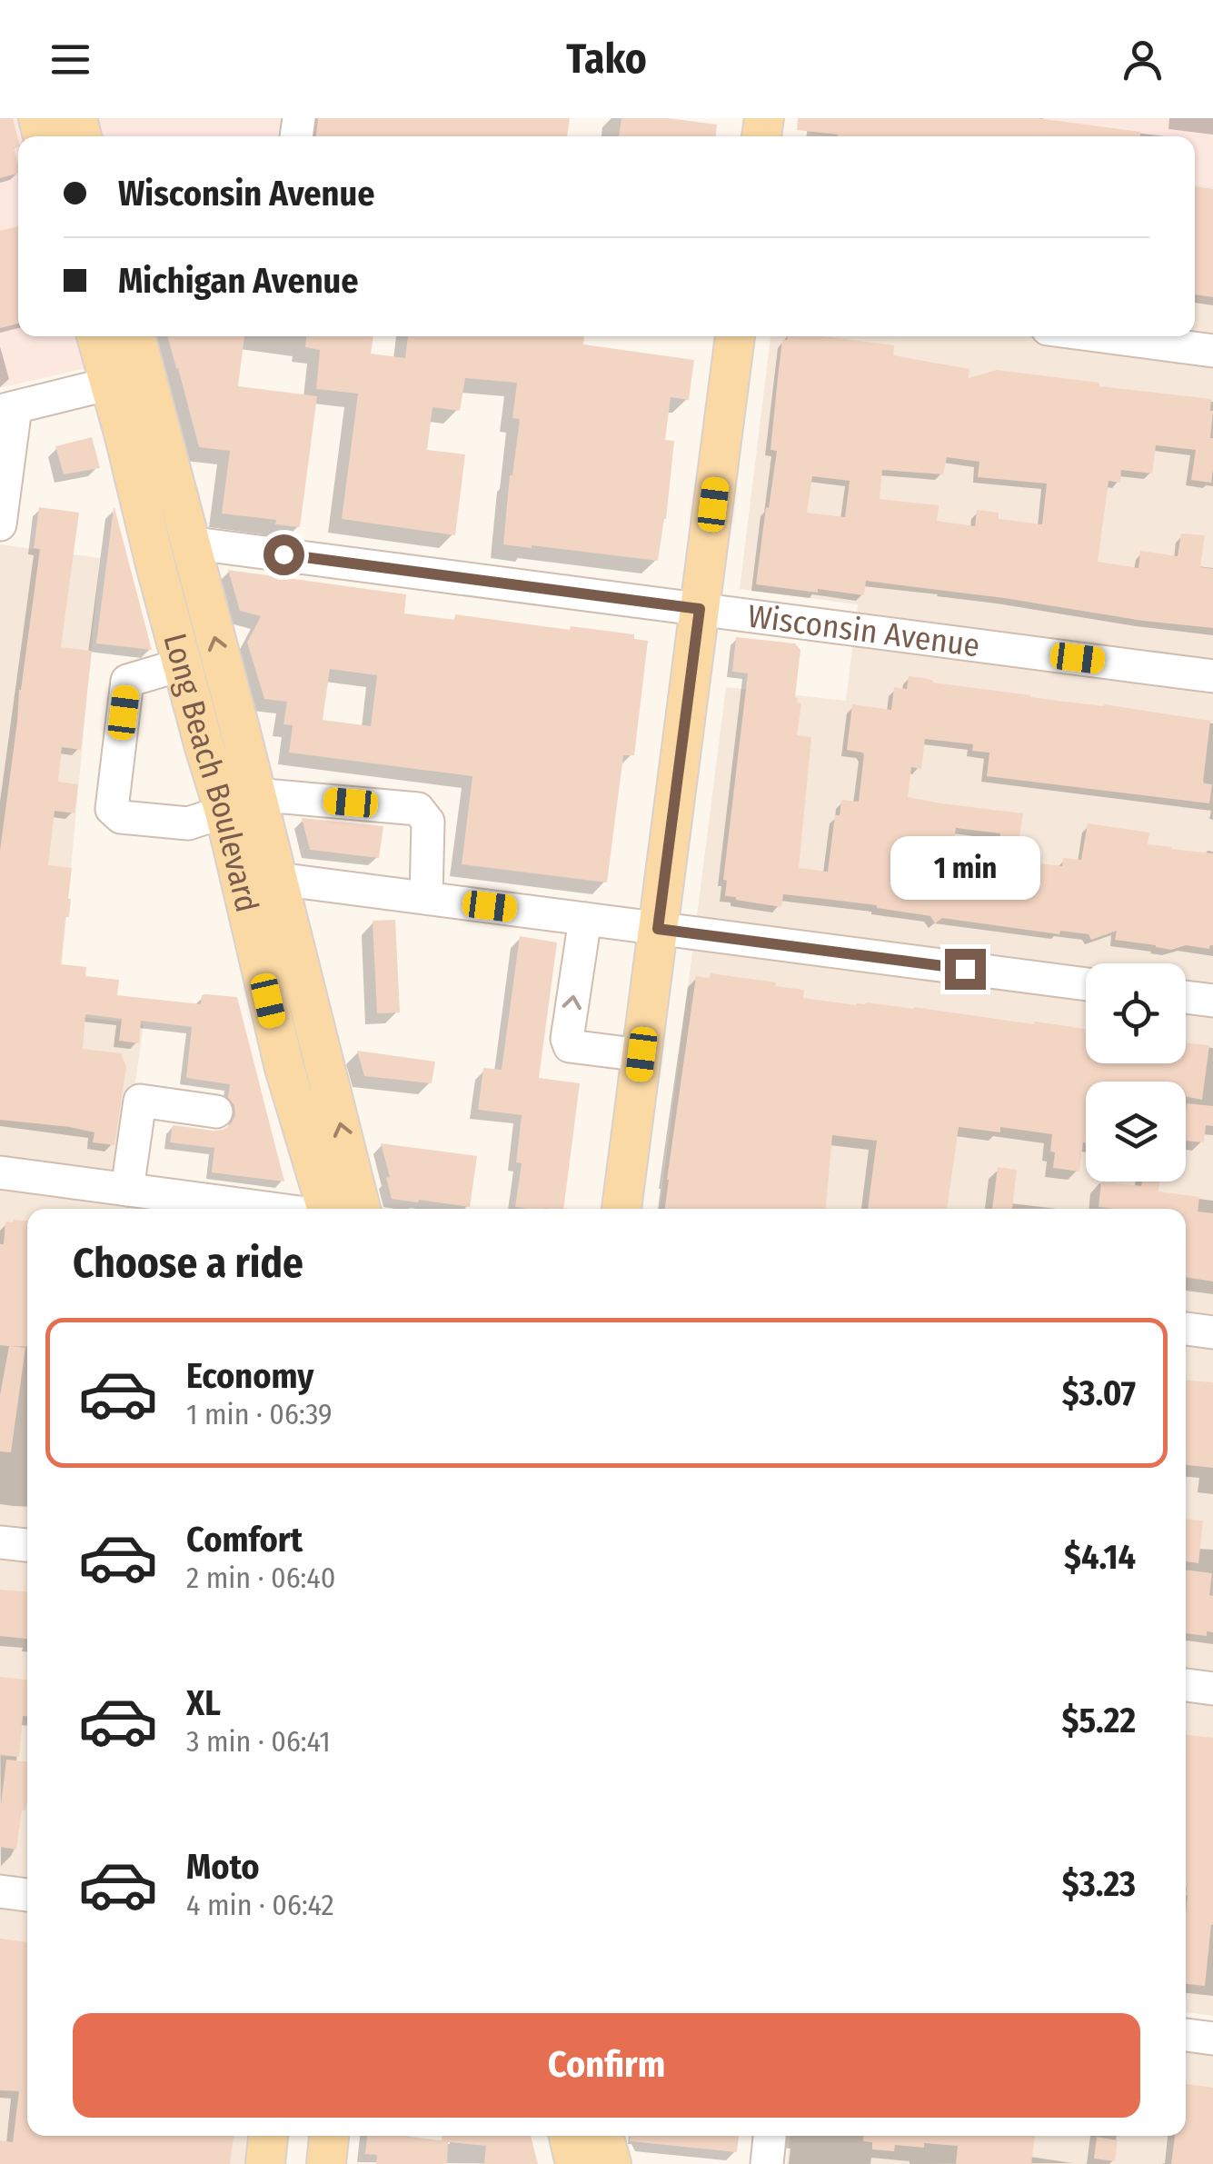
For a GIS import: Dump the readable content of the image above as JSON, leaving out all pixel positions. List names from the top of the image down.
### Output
{
  "streets": {
    "main road": ["Long Beach Boulevard"],
    "street": ["Wisconsin Avenue"]
  },
  "crossings": [
    ["Wisconsin Avenue", "Long Beach Boulevard"]
  ],
  "page": {
    "header": "Tako",
    "banner": ["Wisconsin Avenue", "Michigan Avenue"],
    "bubble": "1 min",
    "heading": "Choose a ride",
    "list": [
      {
        "name": "Economy",
        "note": "1 min · 06:39",
        "value": "$3.07"
      },
      {
        "name": "Comfort",
        "note": "2 min · 06:40",
        "value": "$4.14"
      },
      {
        "name": "XL",
        "note": "3 min · 06:41",
        "value": "$5.22"
      },
      {
        "name": "Moto",
        "note": "4 min · 06:42",
        "value": "$3.23"
      }
    ],
    "buttons": "Confirm"
  }
}
